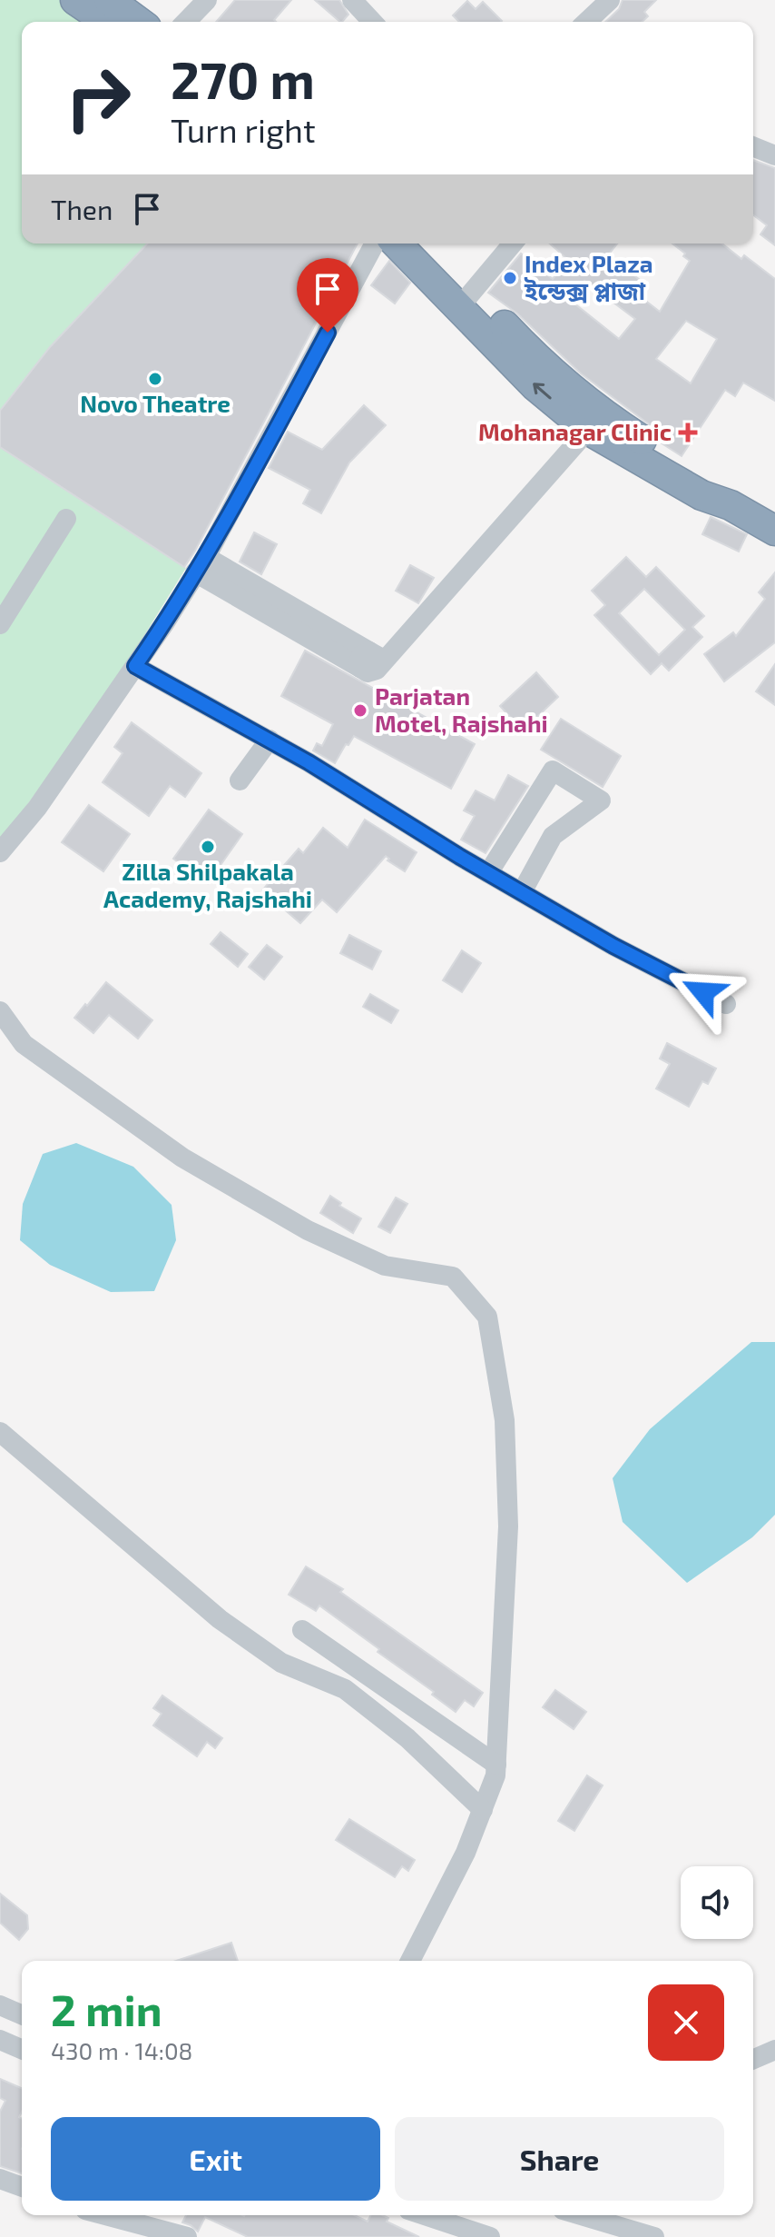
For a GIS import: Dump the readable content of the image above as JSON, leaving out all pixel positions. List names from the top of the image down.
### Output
{
  "places": {
    "other": [
      "Index Plaza ইন্ডেক্স প্লাজা",
      "Novo Theatre",
      "Parjatan Motel, Rajshahi",
      "Zilla Shilpakala Academy, Rajshahi"
    ],
    "health": ["Mohanagar Clinic"]
  },
  "page": {
    "turn": ["270 m", "Turn right"],
    "then": "Then",
    "heading": ["2 min", "430 m · 14:08"],
    "buttons": ["Exit", "Share"]
  }
}
